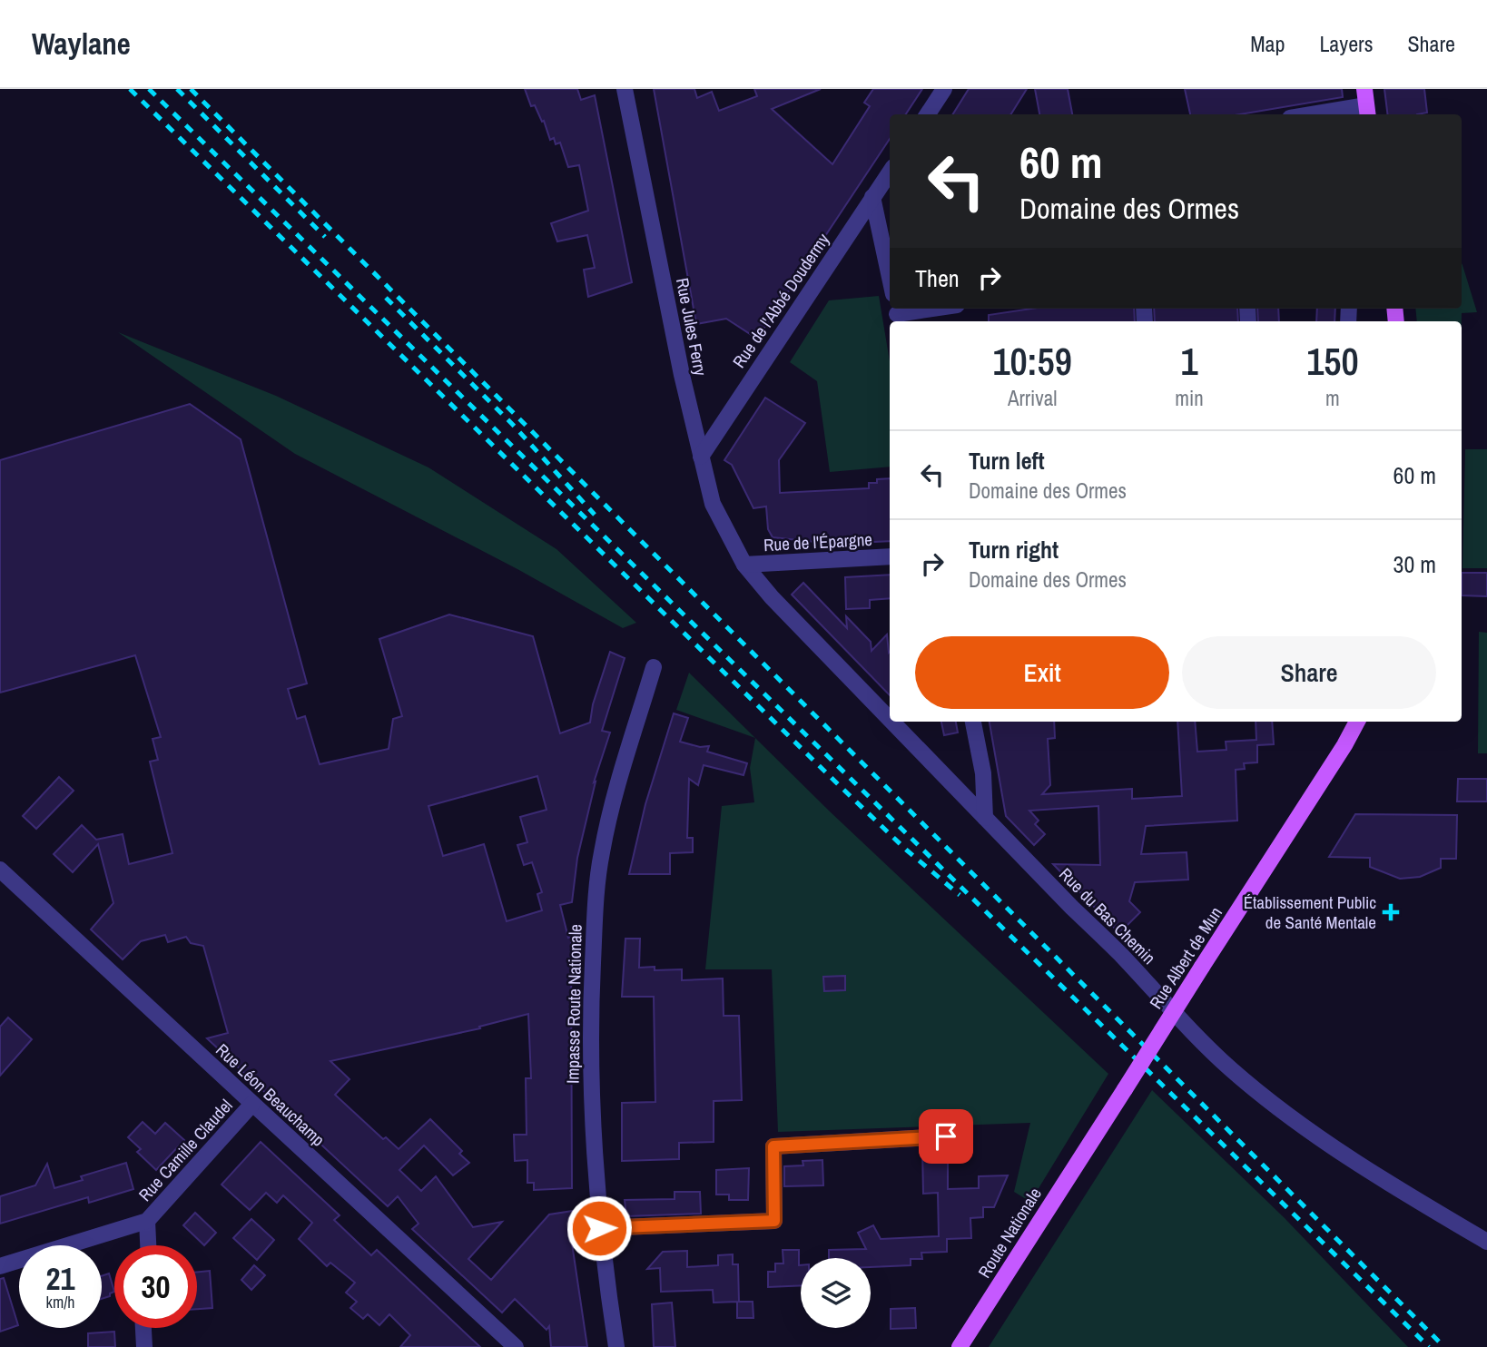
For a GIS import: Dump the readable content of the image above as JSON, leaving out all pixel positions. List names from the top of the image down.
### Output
{
  "streets": {
    "main road": ["Rue Albert de Mun", "Route Nationale"],
    "street": [
      "Rue de l'Abbé Doudermy",
      "Rue Jules Ferry",
      "Rue de l'Épargne",
      "Rue du Bas Chemin",
      "Impasse Route Nationale",
      "Rue Léon Beauchamp",
      "Rue Camille Claudel"
    ]
  },
  "crossings": [
    ["Rue de l'Abbé Doudermy", "Rue Jules Ferry"],
    ["Rue Jules Ferry", "Rue de l'Épargne"],
    ["Rue Jules Ferry", "Rue du Bas Chemin"],
    ["Rue de l'Épargne", "Rue du Bas Chemin"],
    ["Rue Albert de Mun", "Route Nationale"],
    ["Rue Léon Beauchamp", "Rue Camille Claudel"]
  ],
  "places": {
    "health": ["Établissement Public de Santé Mentale"]
  },
  "page": {
    "header": "Waylane",
    "nav": ["Map", "Layers", "Share"],
    "turn": ["60 m", "Domaine des Ormes"],
    "then": "Then",
    "eta": [
      "10:59",
      "Arrival",
      "1",
      "min",
      "150",
      "m"
    ],
    "list": [
      {
        "name": "Turn left",
        "note": "Domaine des Ormes",
        "value": "60 m"
      },
      {
        "name": "Turn right",
        "note": "Domaine des Ormes",
        "value": "30 m"
      }
    ],
    "buttons": ["Exit", "Share"],
    "speed": "21 km/h",
    "limit": "30"
  }
}
